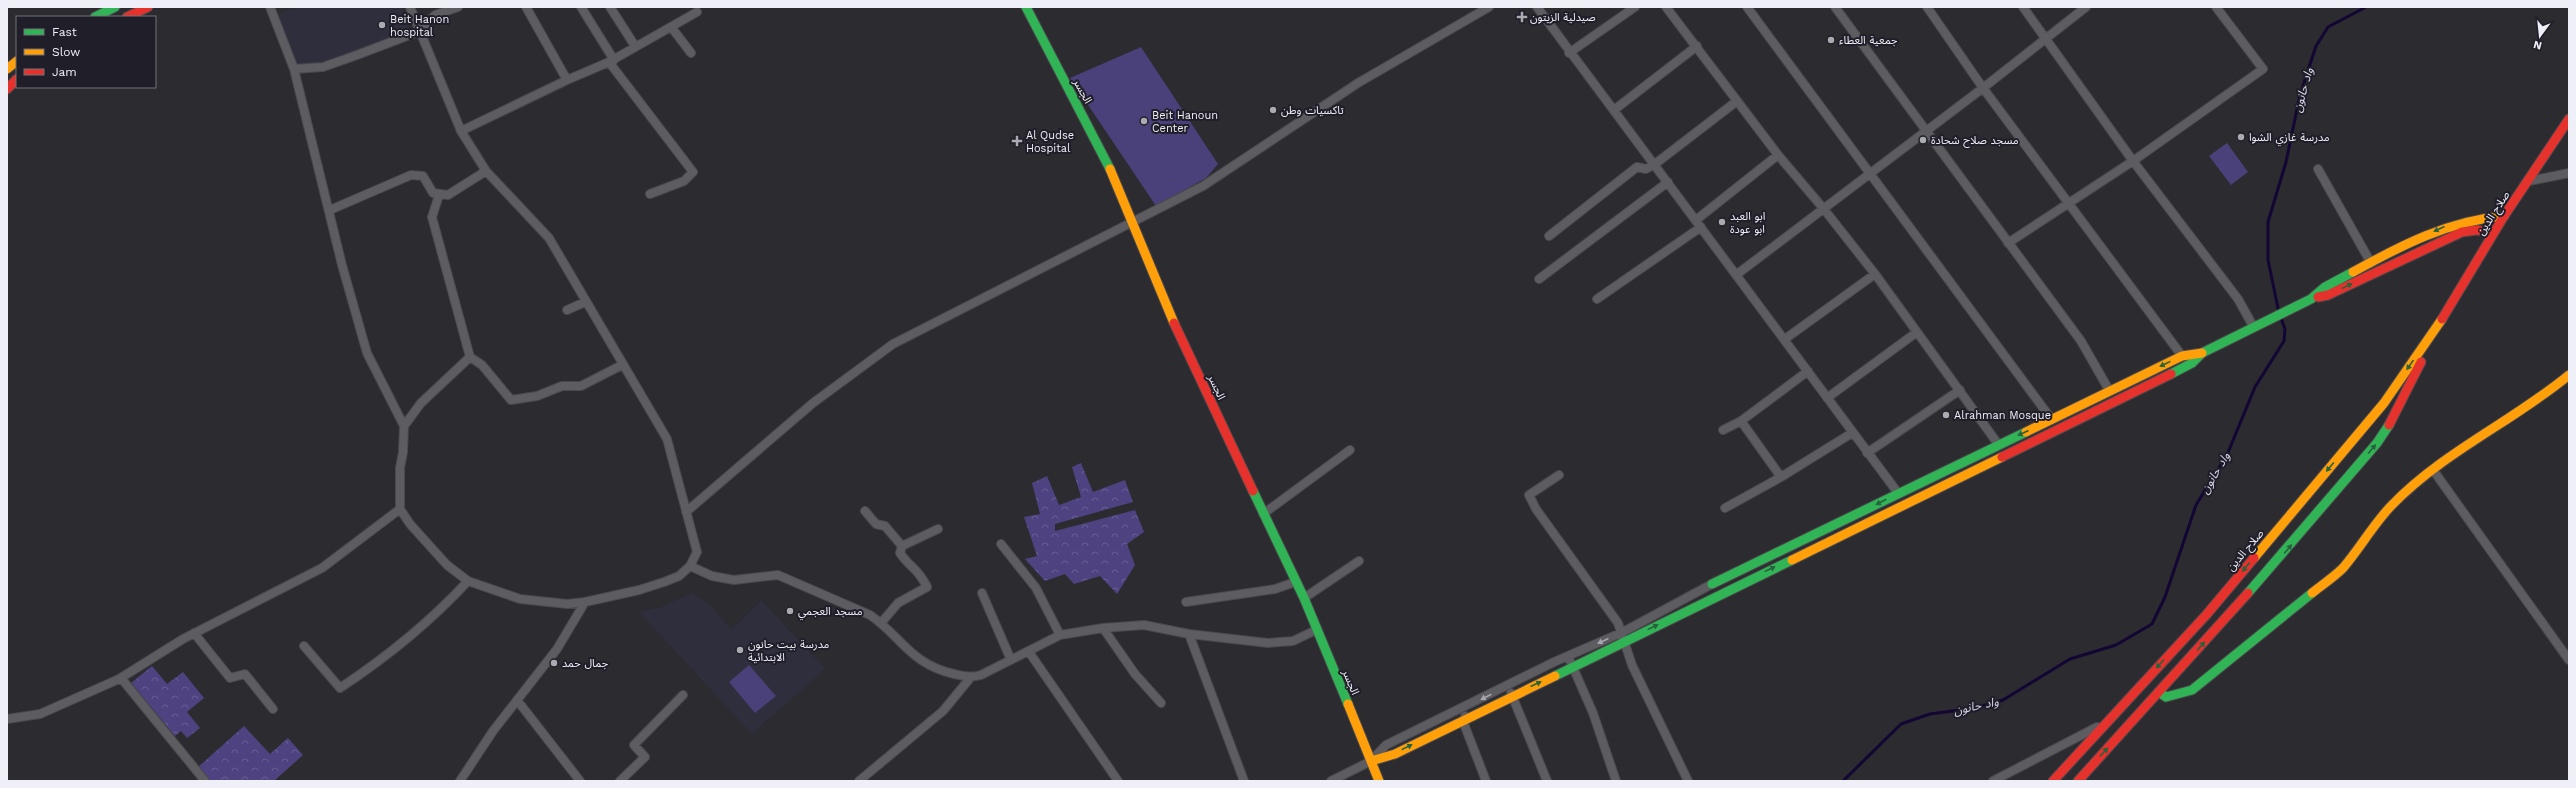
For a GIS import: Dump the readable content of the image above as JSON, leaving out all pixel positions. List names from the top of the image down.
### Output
{
  "streets": {
    "main road": ["الجسر", "صلاح الدين"]
  },
  "water": ["واد حانون"],
  "places": {
    "health": ["صيدلية الزيتون", "Al Qudse Hospital"],
    "other": [
      "Beit Hanon hospital",
      "جمعية العطاء",
      "تاكسيات وطن",
      "Beit Hanoun Center",
      "مدرسة غازي الشوا",
      "مسجد صلاح شحادة",
      "ابو العبد ابو عودة",
      "Alrahman Mosque",
      "مسجد العجمي",
      "مدرسة بيت حانون الابتدائية",
      "جمال حمد"
    ]
  },
  "legend": ["Fast", "Slow", "Jam"],
  "north": "bottom"
}
